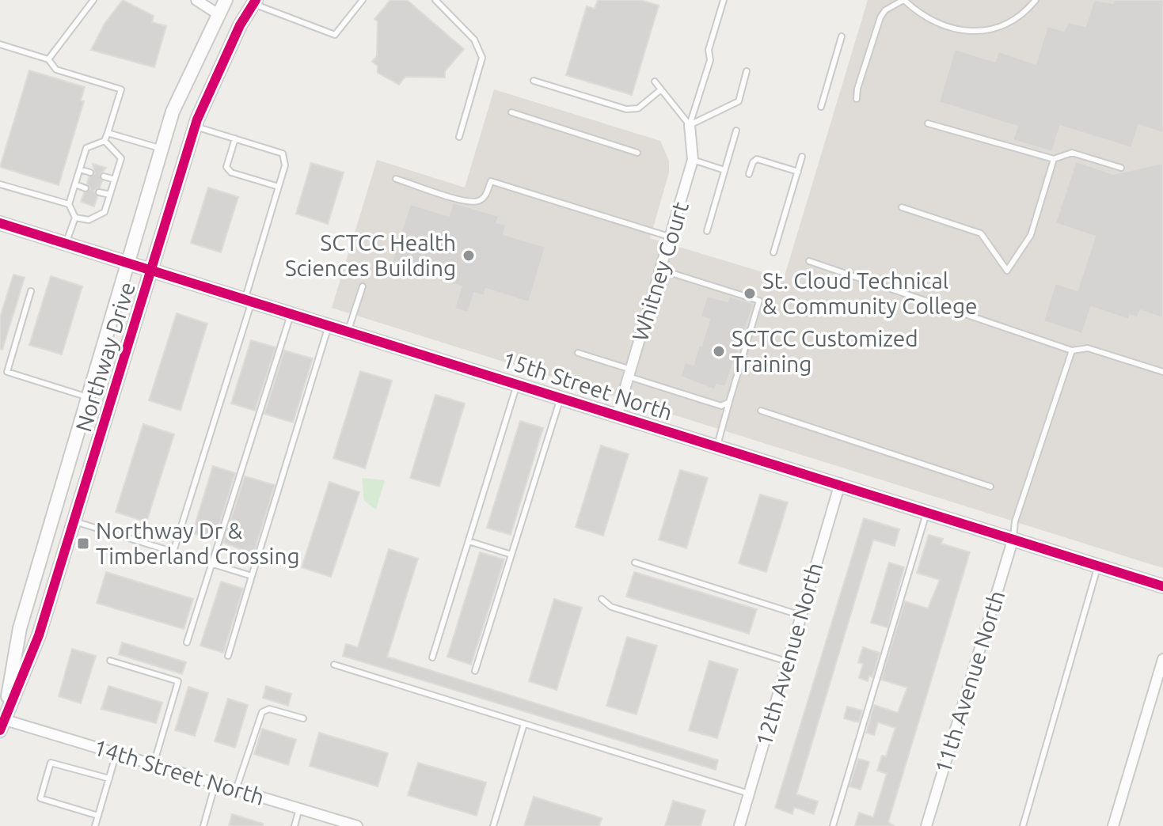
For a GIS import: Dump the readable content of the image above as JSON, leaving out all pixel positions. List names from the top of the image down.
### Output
{
  "streets": {
    "street": [
      "Whitney Court",
      "Northway Drive",
      "15th Street North",
      "12th Avenue North",
      "11th Avenue North",
      "14th Street North"
    ]
  },
  "crossings": [
    ["Whitney Court", "15th Street North"],
    ["Northway Drive", "15th Street North"],
    ["Northway Drive", "14th Street North"],
    ["15th Street North", "12th Avenue North"],
    ["15th Street North", "11th Avenue North"]
  ],
  "places": {
    "other": ["SCTCC Health Sciences Building", "St. Cloud Technical & Community College", "SCTCC Customized Training"],
    "transit": ["Northway Dr & Timberland Crossing"]
  }
}
